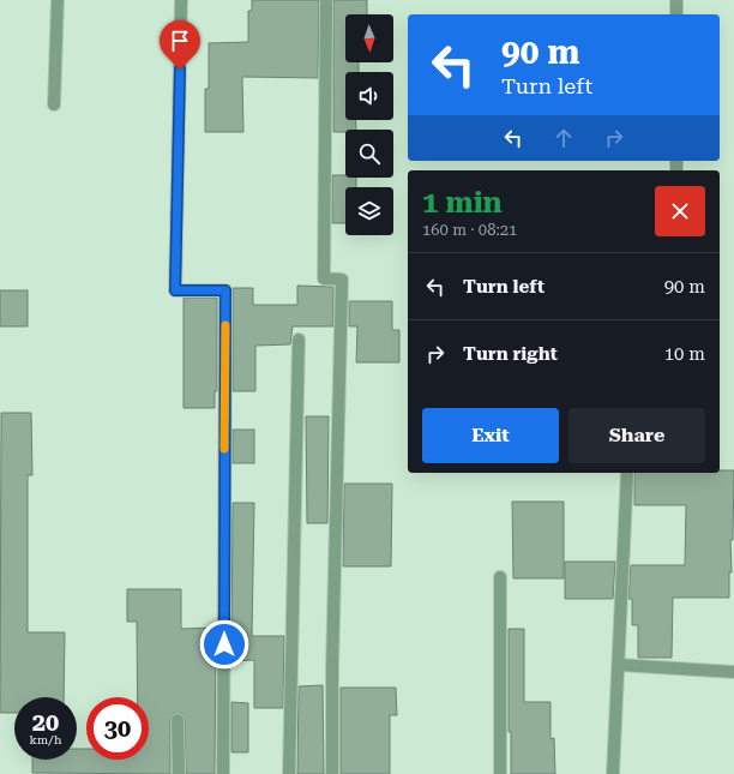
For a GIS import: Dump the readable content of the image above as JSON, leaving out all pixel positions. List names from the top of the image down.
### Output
{
  "north": "bottom",
  "page": {
    "turn": ["90 m", "Turn left"],
    "heading": ["1 min", "160 m · 08:21"],
    "list": [
      {
        "name": "Turn left",
        "value": "90 m"
      },
      {
        "name": "Turn right",
        "value": "10 m"
      }
    ],
    "buttons": ["Exit", "Share"],
    "speed": "20 km/h",
    "limit": "30"
  }
}
